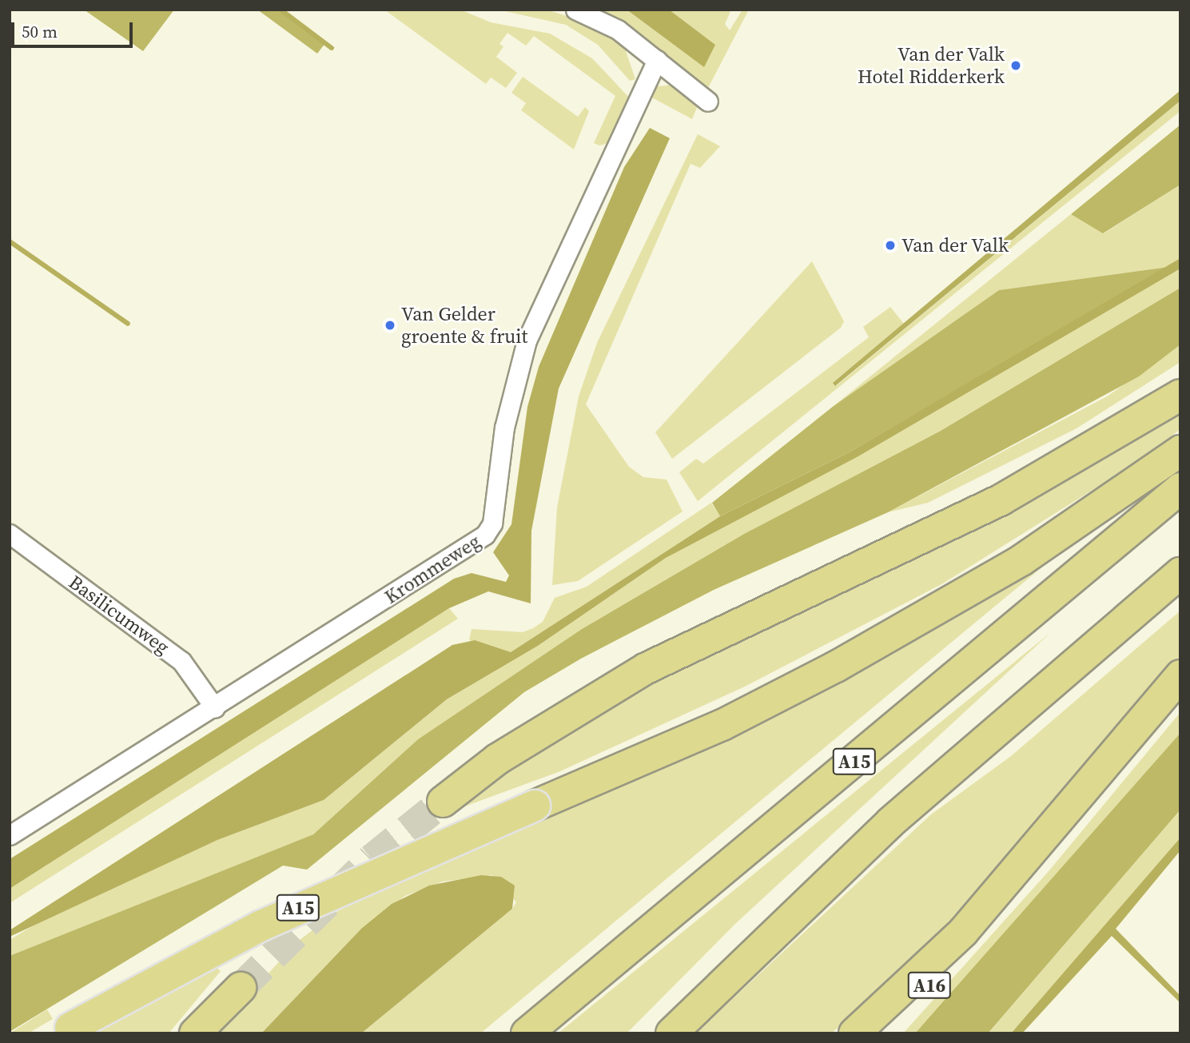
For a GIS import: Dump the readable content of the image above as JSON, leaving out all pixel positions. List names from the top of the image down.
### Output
{
  "streets": {
    "highway": ["A15", "A16"],
    "street": ["Krommeweg", "Basilicumweg"]
  },
  "crossings": [
    ["Krommeweg", "Basilicumweg"]
  ],
  "places": ["Van der Valk Hotel Ridderkerk", "Van der Valk", "Van Gelder groente & fruit"],
  "scale_bar": "50 m"
}
